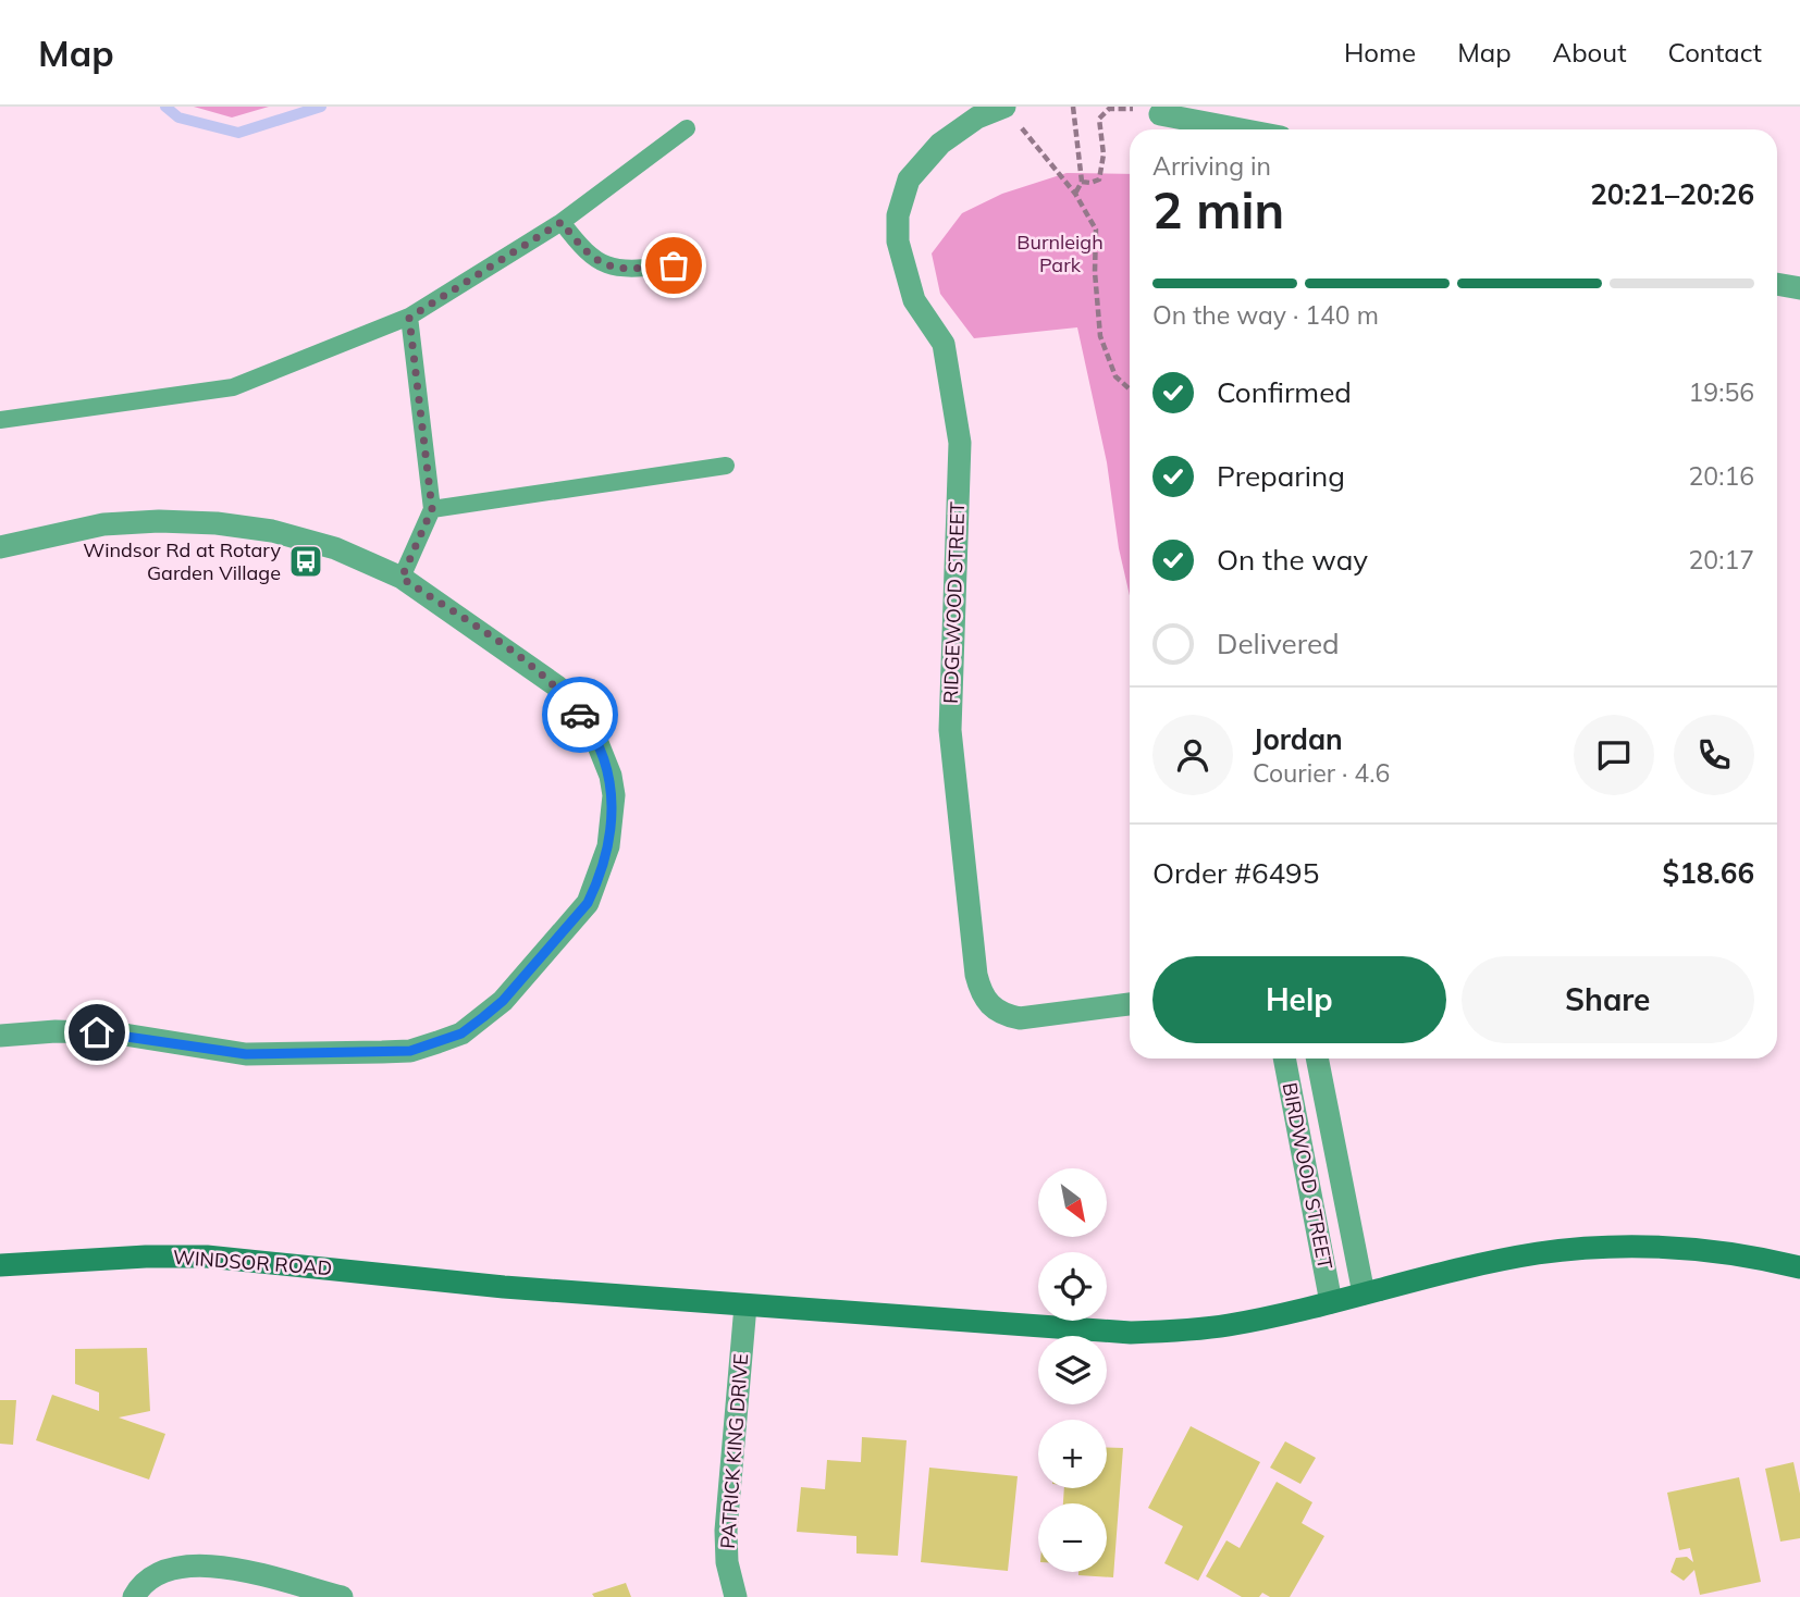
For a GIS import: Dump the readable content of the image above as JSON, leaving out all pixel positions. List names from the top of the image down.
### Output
{
  "streets": {
    "street": [
      "RIDGEWOOD STREET",
      "BIRDWOOD STREET",
      "WINDSOR ROAD",
      "PATRICK KING DRIVE"
    ]
  },
  "crossings": [
    ["BIRDWOOD STREET", "WINDSOR ROAD"],
    ["WINDSOR ROAD", "PATRICK KING DRIVE"]
  ],
  "parks": ["Burnleigh Park"],
  "places": {
    "bus stop": ["Windsor Rd at Rotary Garden Village"]
  },
  "north": "bottom right",
  "page": {
    "header": "Map",
    "nav": [
      "Home",
      "Map",
      "About",
      "Contact"
    ],
    "heading": ["2 min", "Arriving in", "20:21–20:26"],
    "panel": [
      "Jordan",
      "Courier · 4.6",
      "Order #6495",
      "$18.66"
    ],
    "bar": "On the way · 140 m",
    "list": [
      ["Confirmed", "19:56"],
      ["Preparing", "20:16"],
      ["On the way", "20:17"],
      "Delivered"
    ],
    "buttons": ["Help", "Share"],
    "map_buttons": ["+", "−"]
  }
}
